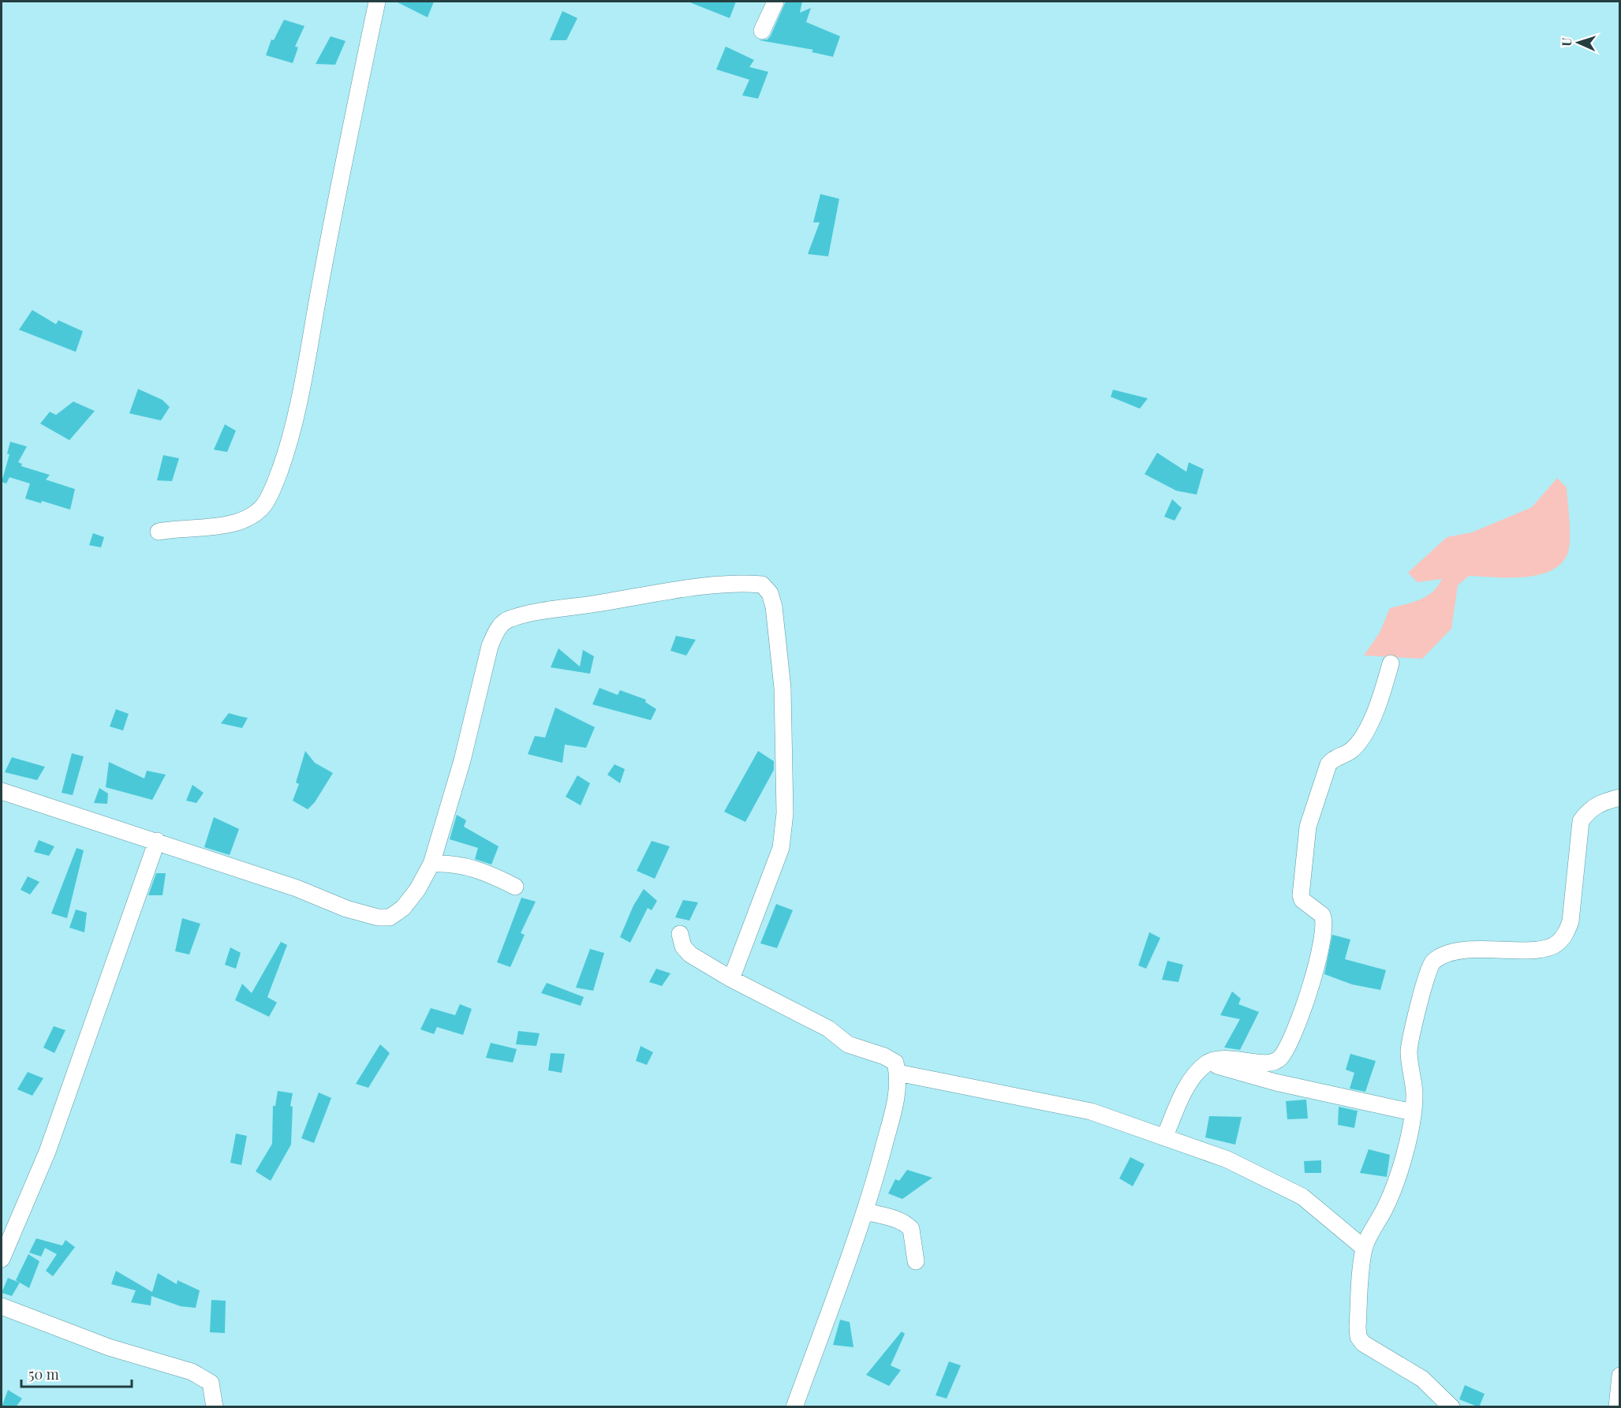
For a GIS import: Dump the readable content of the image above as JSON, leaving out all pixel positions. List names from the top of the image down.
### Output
{
  "scale_bar": "50 m",
  "north": "left"
}
